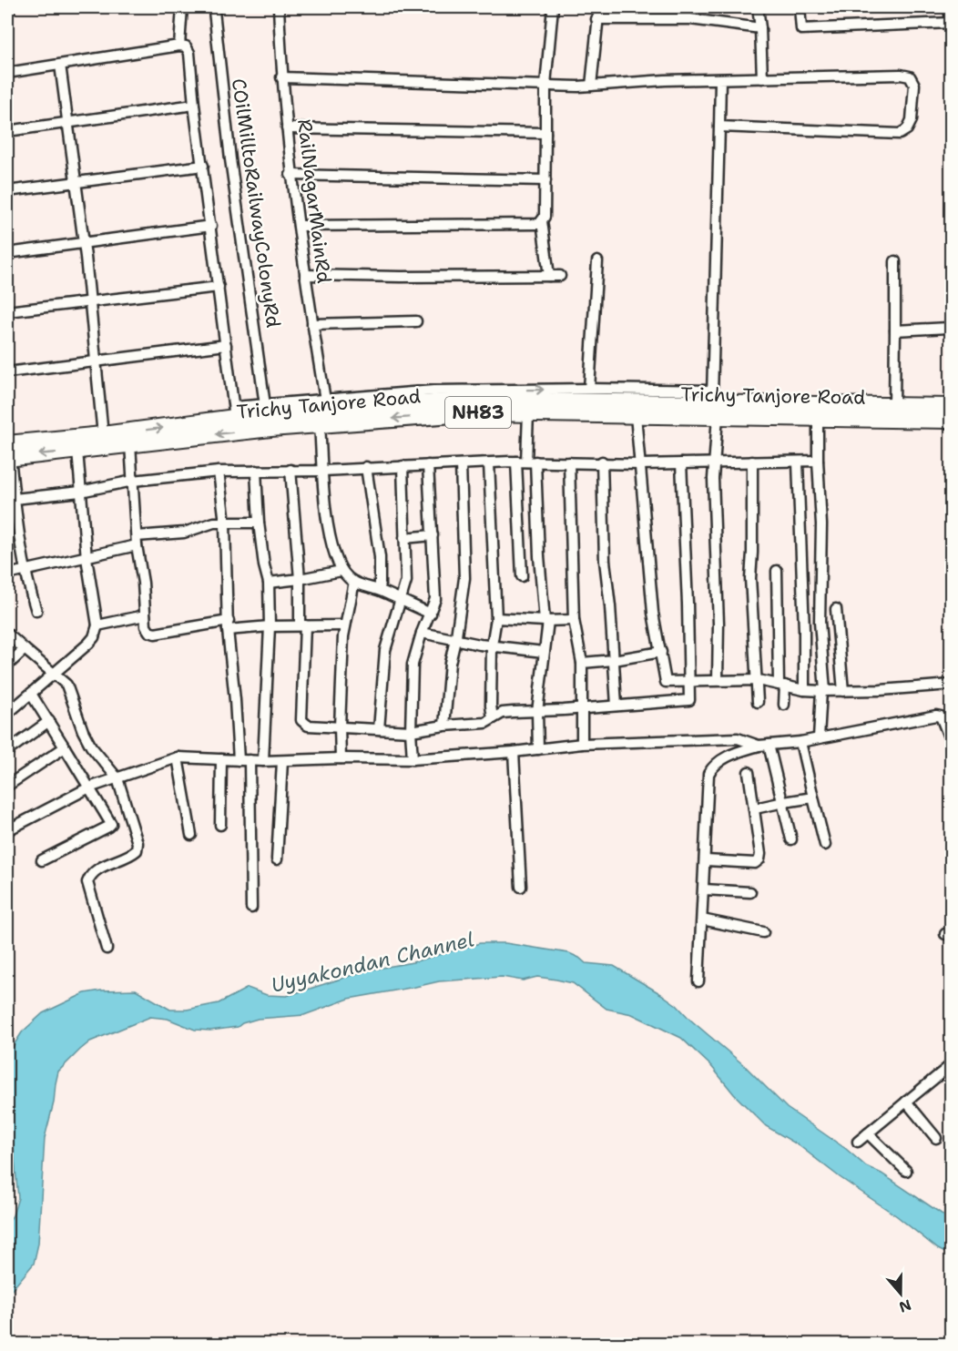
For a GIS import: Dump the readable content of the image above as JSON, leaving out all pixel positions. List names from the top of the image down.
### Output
{
  "streets": {
    "highway": ["Trichy Tanjore Road", "NH83"],
    "street": ["RailNagarMainRd", "COilMilltoRailwayColonyRd"]
  },
  "water": ["Uyyakondan Channel"],
  "north": "bottom"
}
